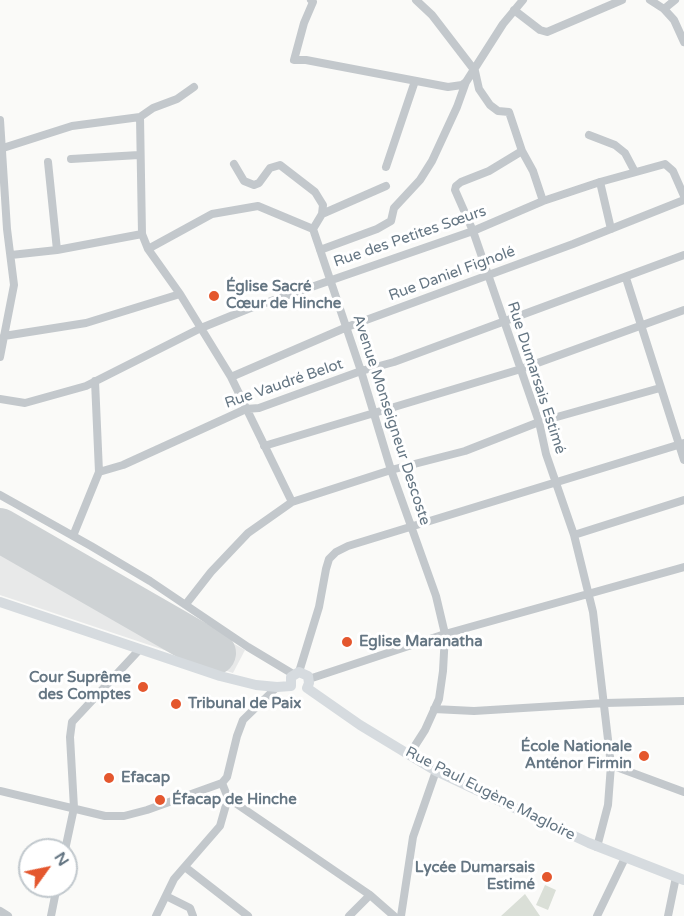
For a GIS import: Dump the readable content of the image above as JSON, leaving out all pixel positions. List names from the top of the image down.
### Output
{
  "streets": {
    "main road": ["Rue Paul Eugène Magloire"],
    "street": [
      "Rue des Petites Sœurs",
      "Rue Daniel Fignolé",
      "Rue Dumarsais Estimé",
      "Rue Vaudré Belot",
      "Avenue Monseigneur Descoste"
    ]
  },
  "crossings": [
    ["Rue des Petites Sœurs", "Rue Daniel Fignolé"],
    ["Rue des Petites Sœurs", "Rue Dumarsais Estimé"],
    ["Rue des Petites Sœurs", "Avenue Monseigneur Descoste"],
    ["Rue Daniel Fignolé", "Rue Dumarsais Estimé"],
    ["Rue Daniel Fignolé", "Avenue Monseigneur Descoste"],
    ["Rue Dumarsais Estimé", "Rue Vaudré Belot"],
    ["Rue Dumarsais Estimé", "Rue Paul Eugène Magloire"],
    ["Rue Vaudré Belot", "Avenue Monseigneur Descoste"],
    ["Avenue Monseigneur Descoste", "Rue Paul Eugène Magloire"]
  ],
  "places": [
    "Église Sacré Cœur de Hinche",
    "Eglise Maranatha",
    "Cour Suprême des Comptes",
    "Tribunal de Paix",
    "École Nationale Anténor Firmin",
    "Efacap",
    "Éfacap de Hinche",
    "Lycée Dumarsais Estimé"
  ],
  "north": "top right"
}
